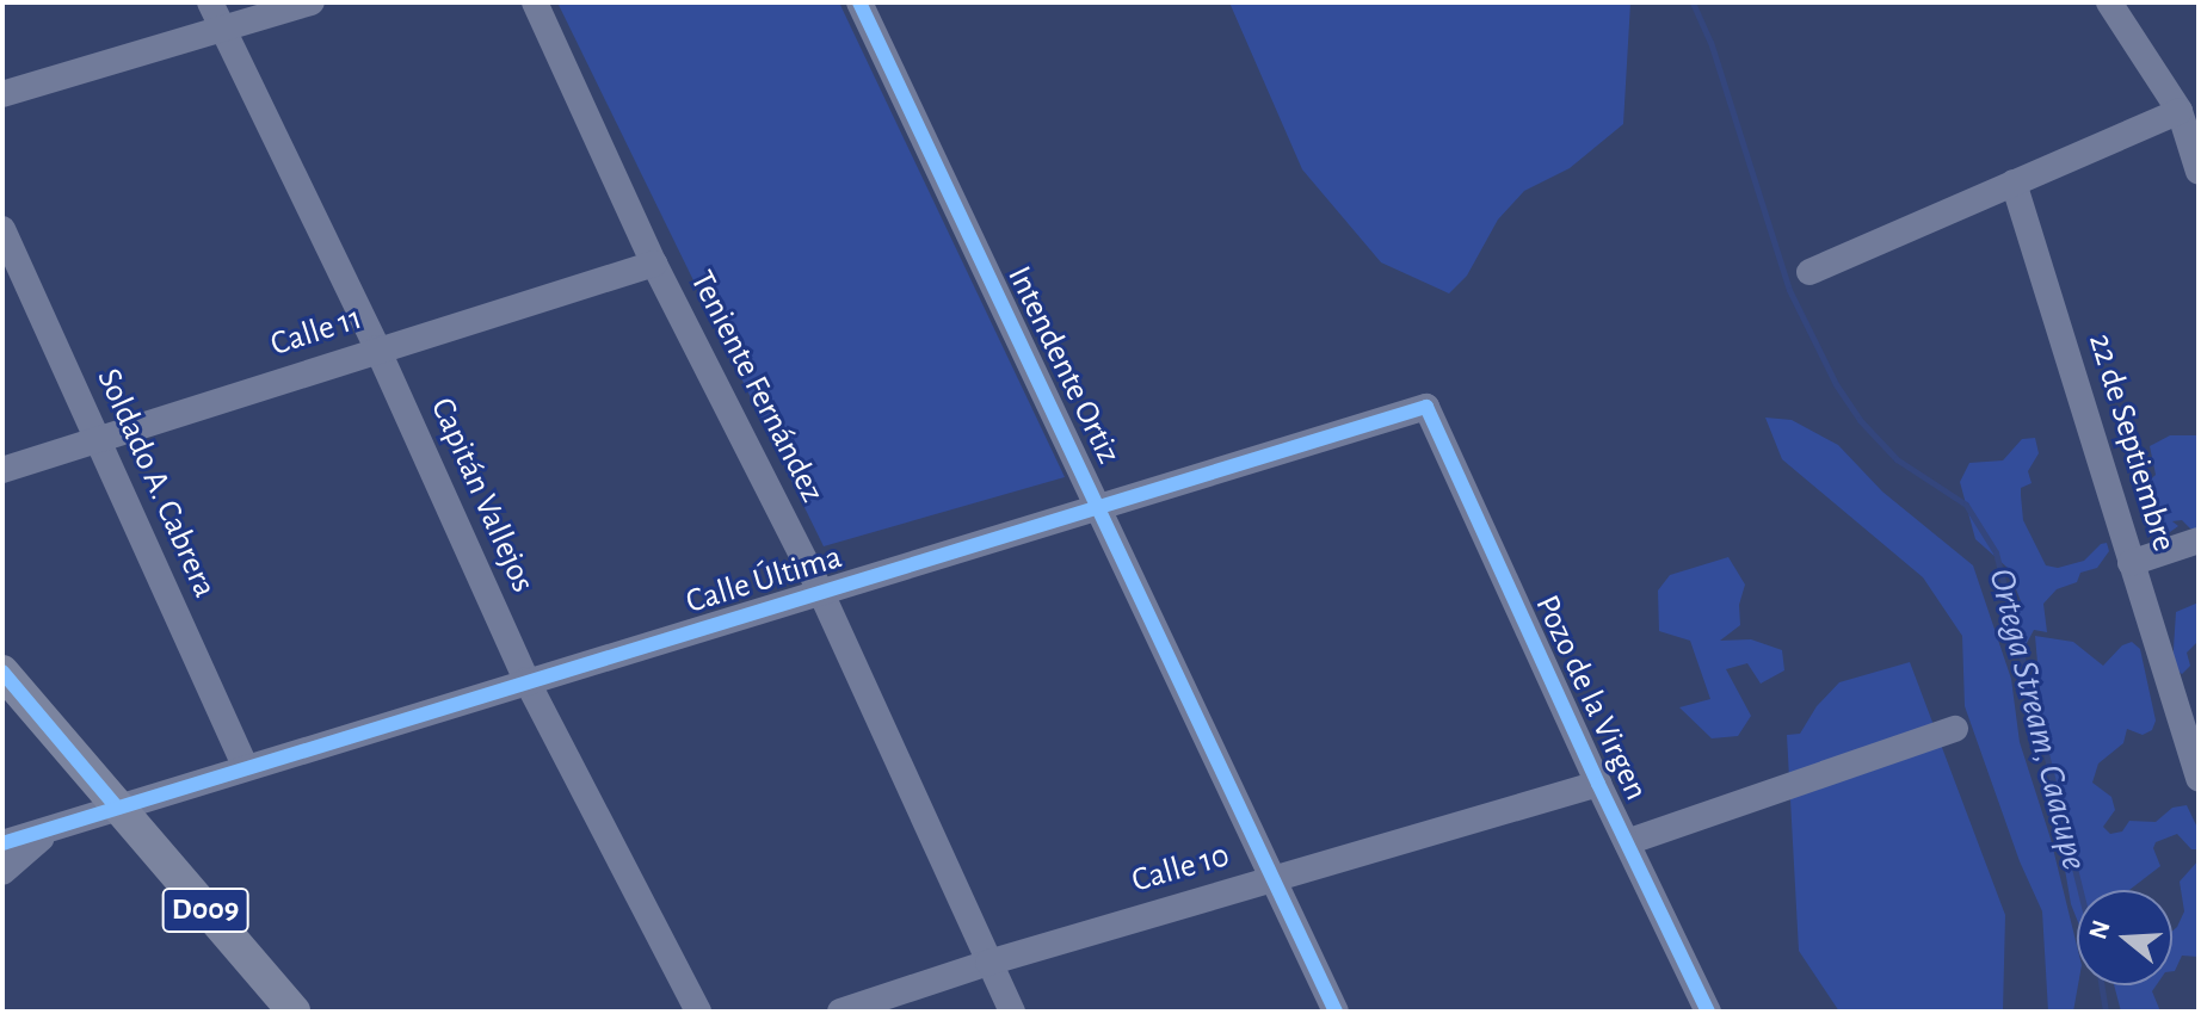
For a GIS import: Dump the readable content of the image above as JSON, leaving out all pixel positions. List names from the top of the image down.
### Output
{
  "streets": {
    "main road": ["D009"],
    "street": [
      "Calle 11",
      "Intendente Ortiz",
      "Teniente Fernández",
      "22 de Septiembre",
      "Soldado A. Cabrera",
      "Capitán Vallejos",
      "Calle Última",
      "Pozo de la Virgen",
      "Calle 10"
    ]
  },
  "crossings": [
    ["Calle 11", "Teniente Fernández"],
    ["Calle 11", "Soldado A. Cabrera"],
    ["Calle 11", "Capitán Vallejos"],
    ["Intendente Ortiz", "Calle Última"],
    ["Intendente Ortiz", "Calle 10"],
    ["Teniente Fernández", "Calle Última"],
    ["Teniente Fernández", "Calle 10"],
    ["Soldado A. Cabrera", "Calle Última"],
    ["Capitán Vallejos", "Calle Última"],
    ["Calle Última", "Pozo de la Virgen"],
    ["Calle Última", "D009"],
    ["Pozo de la Virgen", "Calle 10"]
  ],
  "water": ["Ortega Stream, Caacupe"],
  "north": "left"
}
